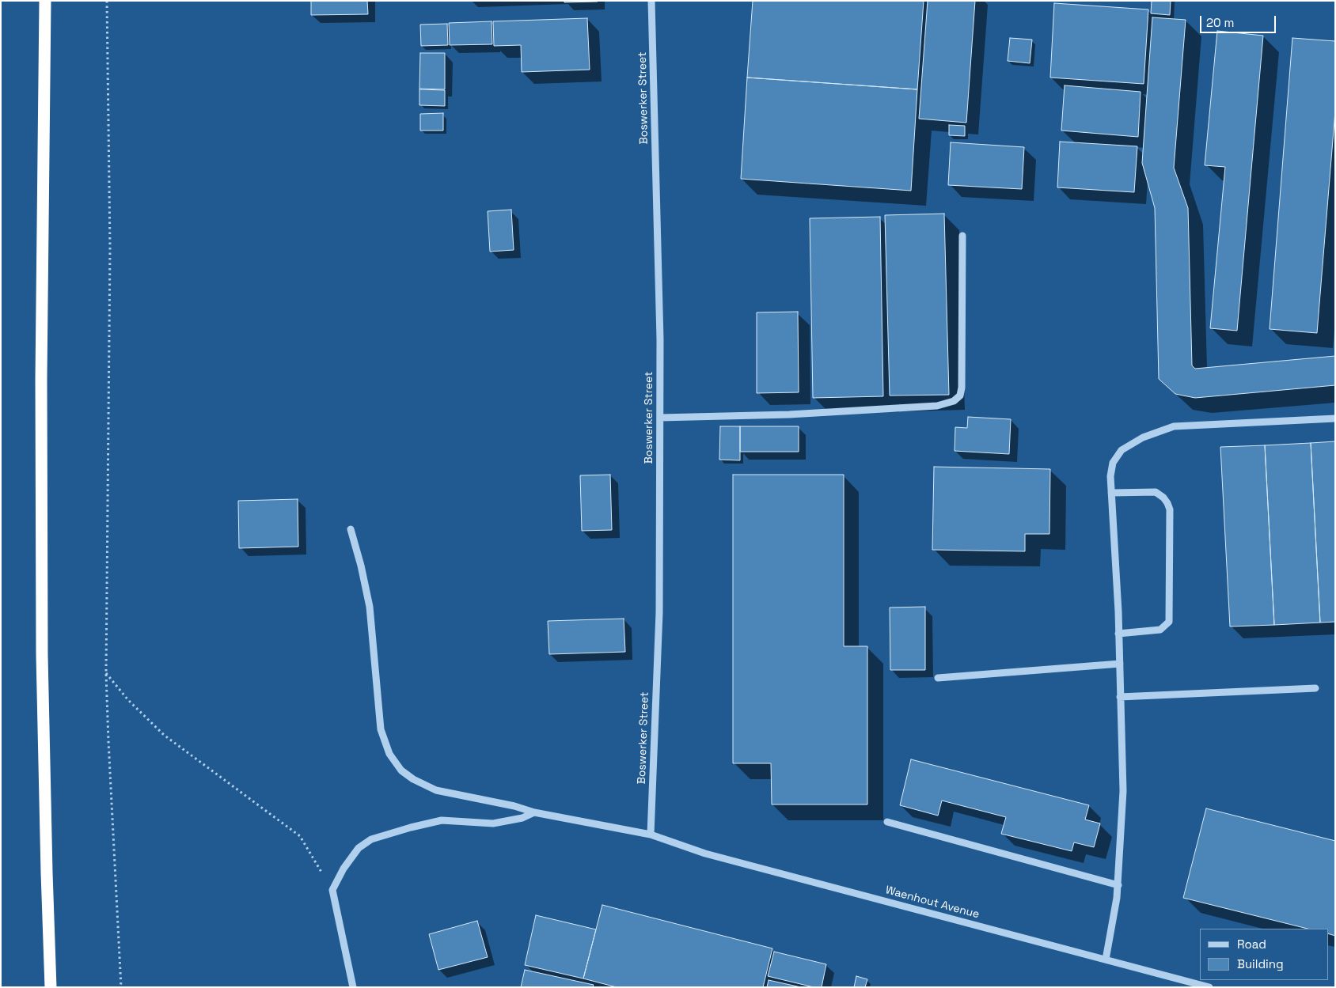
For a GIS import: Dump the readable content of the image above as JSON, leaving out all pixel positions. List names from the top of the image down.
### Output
{
  "streets": {
    "street": ["Boswerker Street", "Waenhout Avenue"]
  },
  "crossings": [
    ["Boswerker Street", "Waenhout Avenue"]
  ],
  "legend": ["Road", "Building"],
  "scale_bar": "20 m"
}
